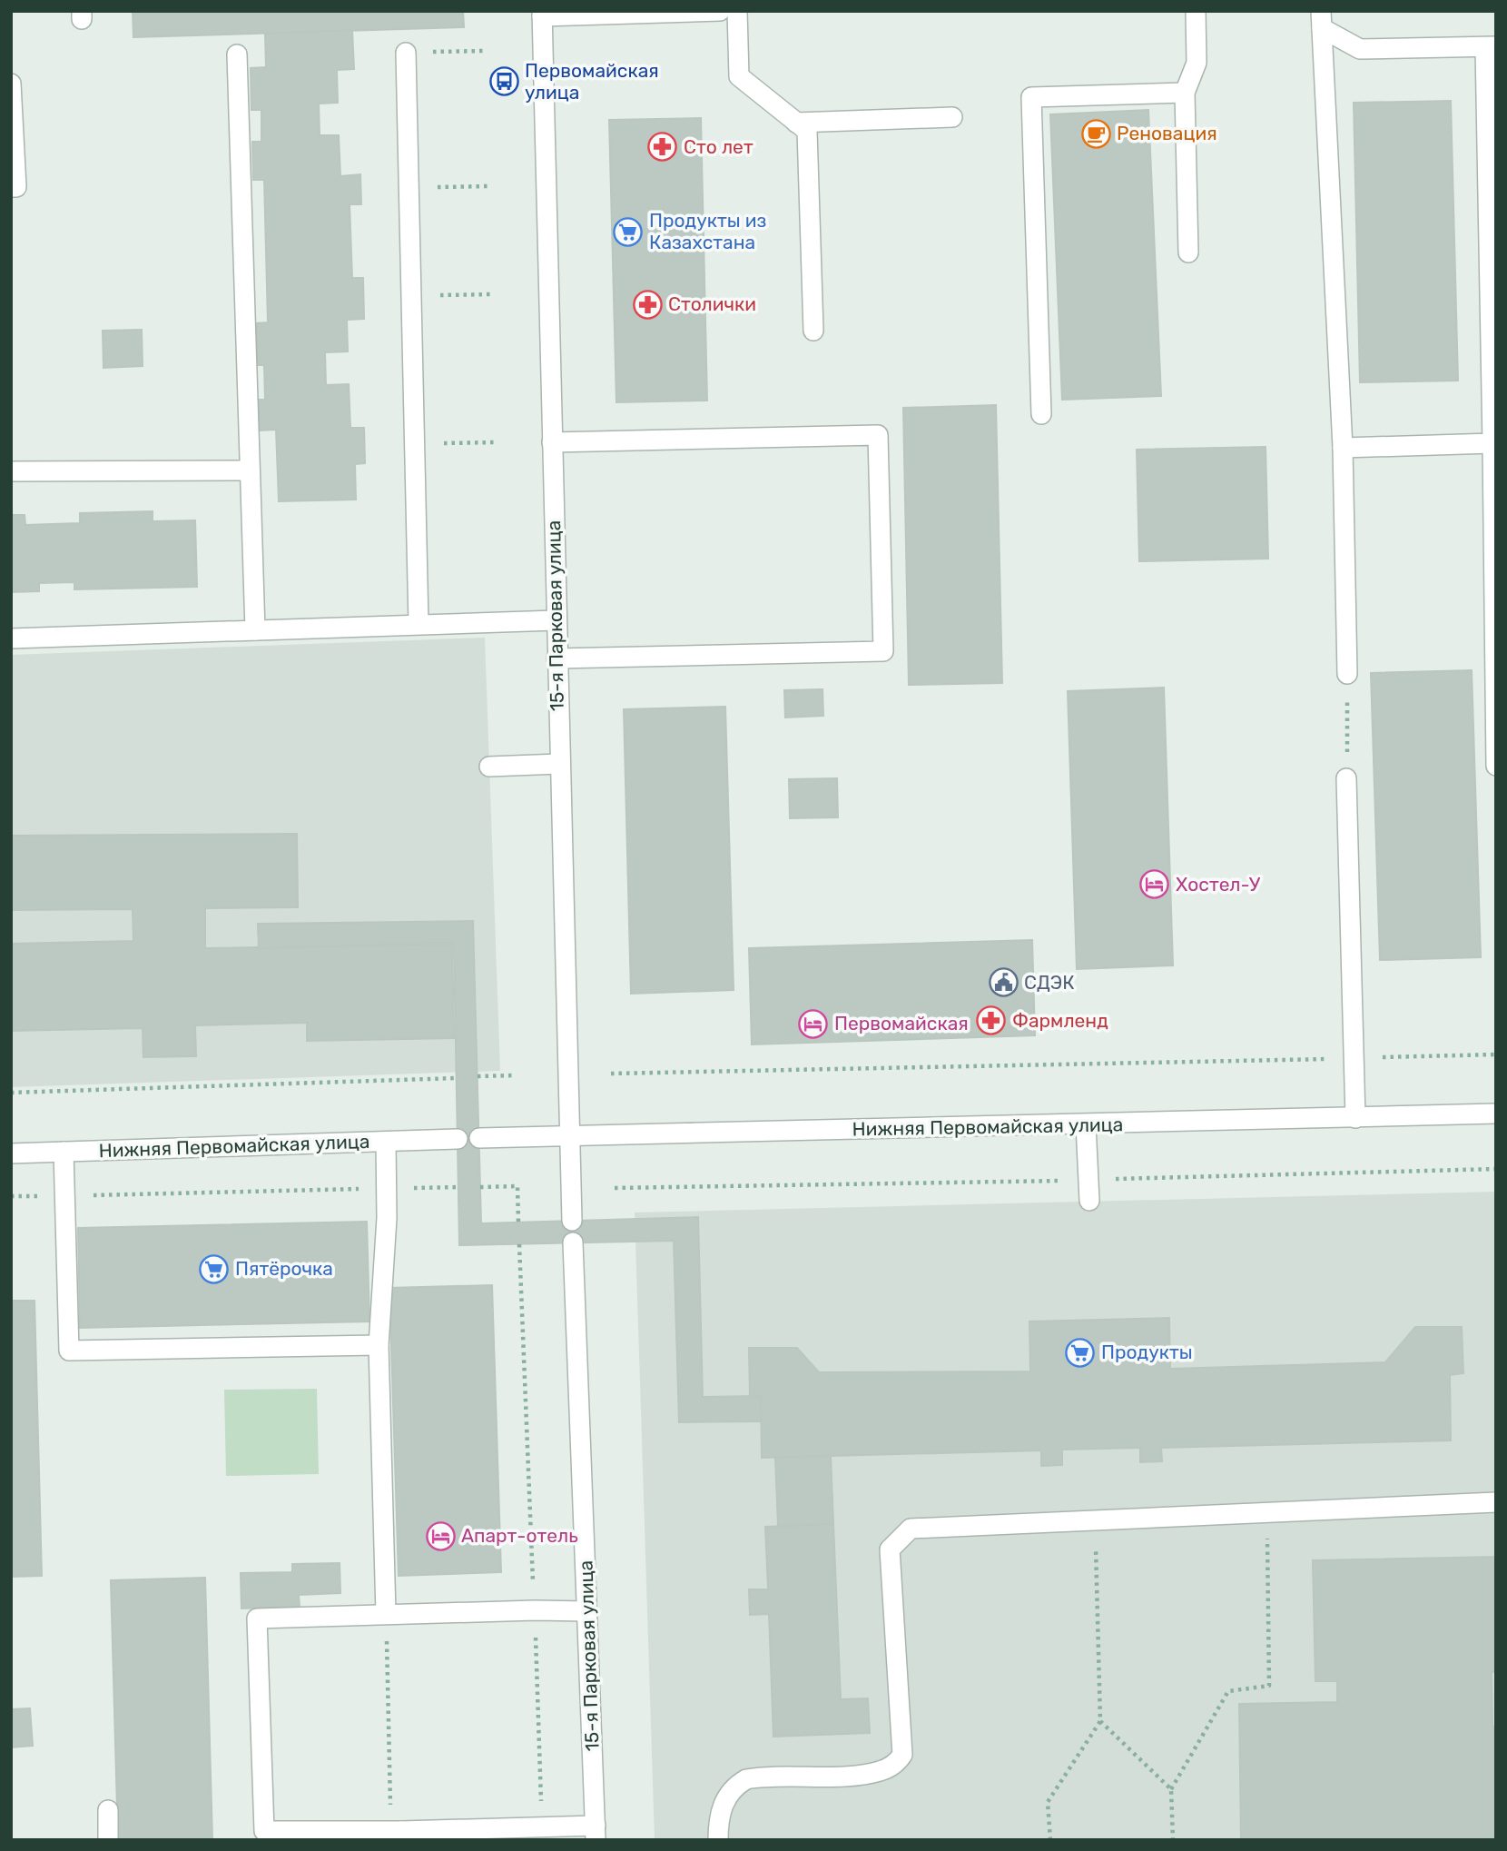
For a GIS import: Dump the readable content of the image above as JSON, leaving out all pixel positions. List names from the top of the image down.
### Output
{
  "streets": {
    "street": ["15-я Парковая улица", "Нижняя Первомайская улица"]
  },
  "crossings": [
    ["15-я Парковая улица", "Нижняя Первомайская улица"]
  ],
  "places": {
    "bus stop": ["Первомайская улица"],
    "cafe": ["Реновация"],
    "pharmacy": ["Сто лет", "Столички", "Фармленд"],
    "supermarket": ["Продукты из Казахстана", "Пятёрочка", "Продукты"],
    "hotel": ["Хостел-У", "Первомайская", "Апарт-отель"],
    "public building": ["СДЭК"]
  }
}
